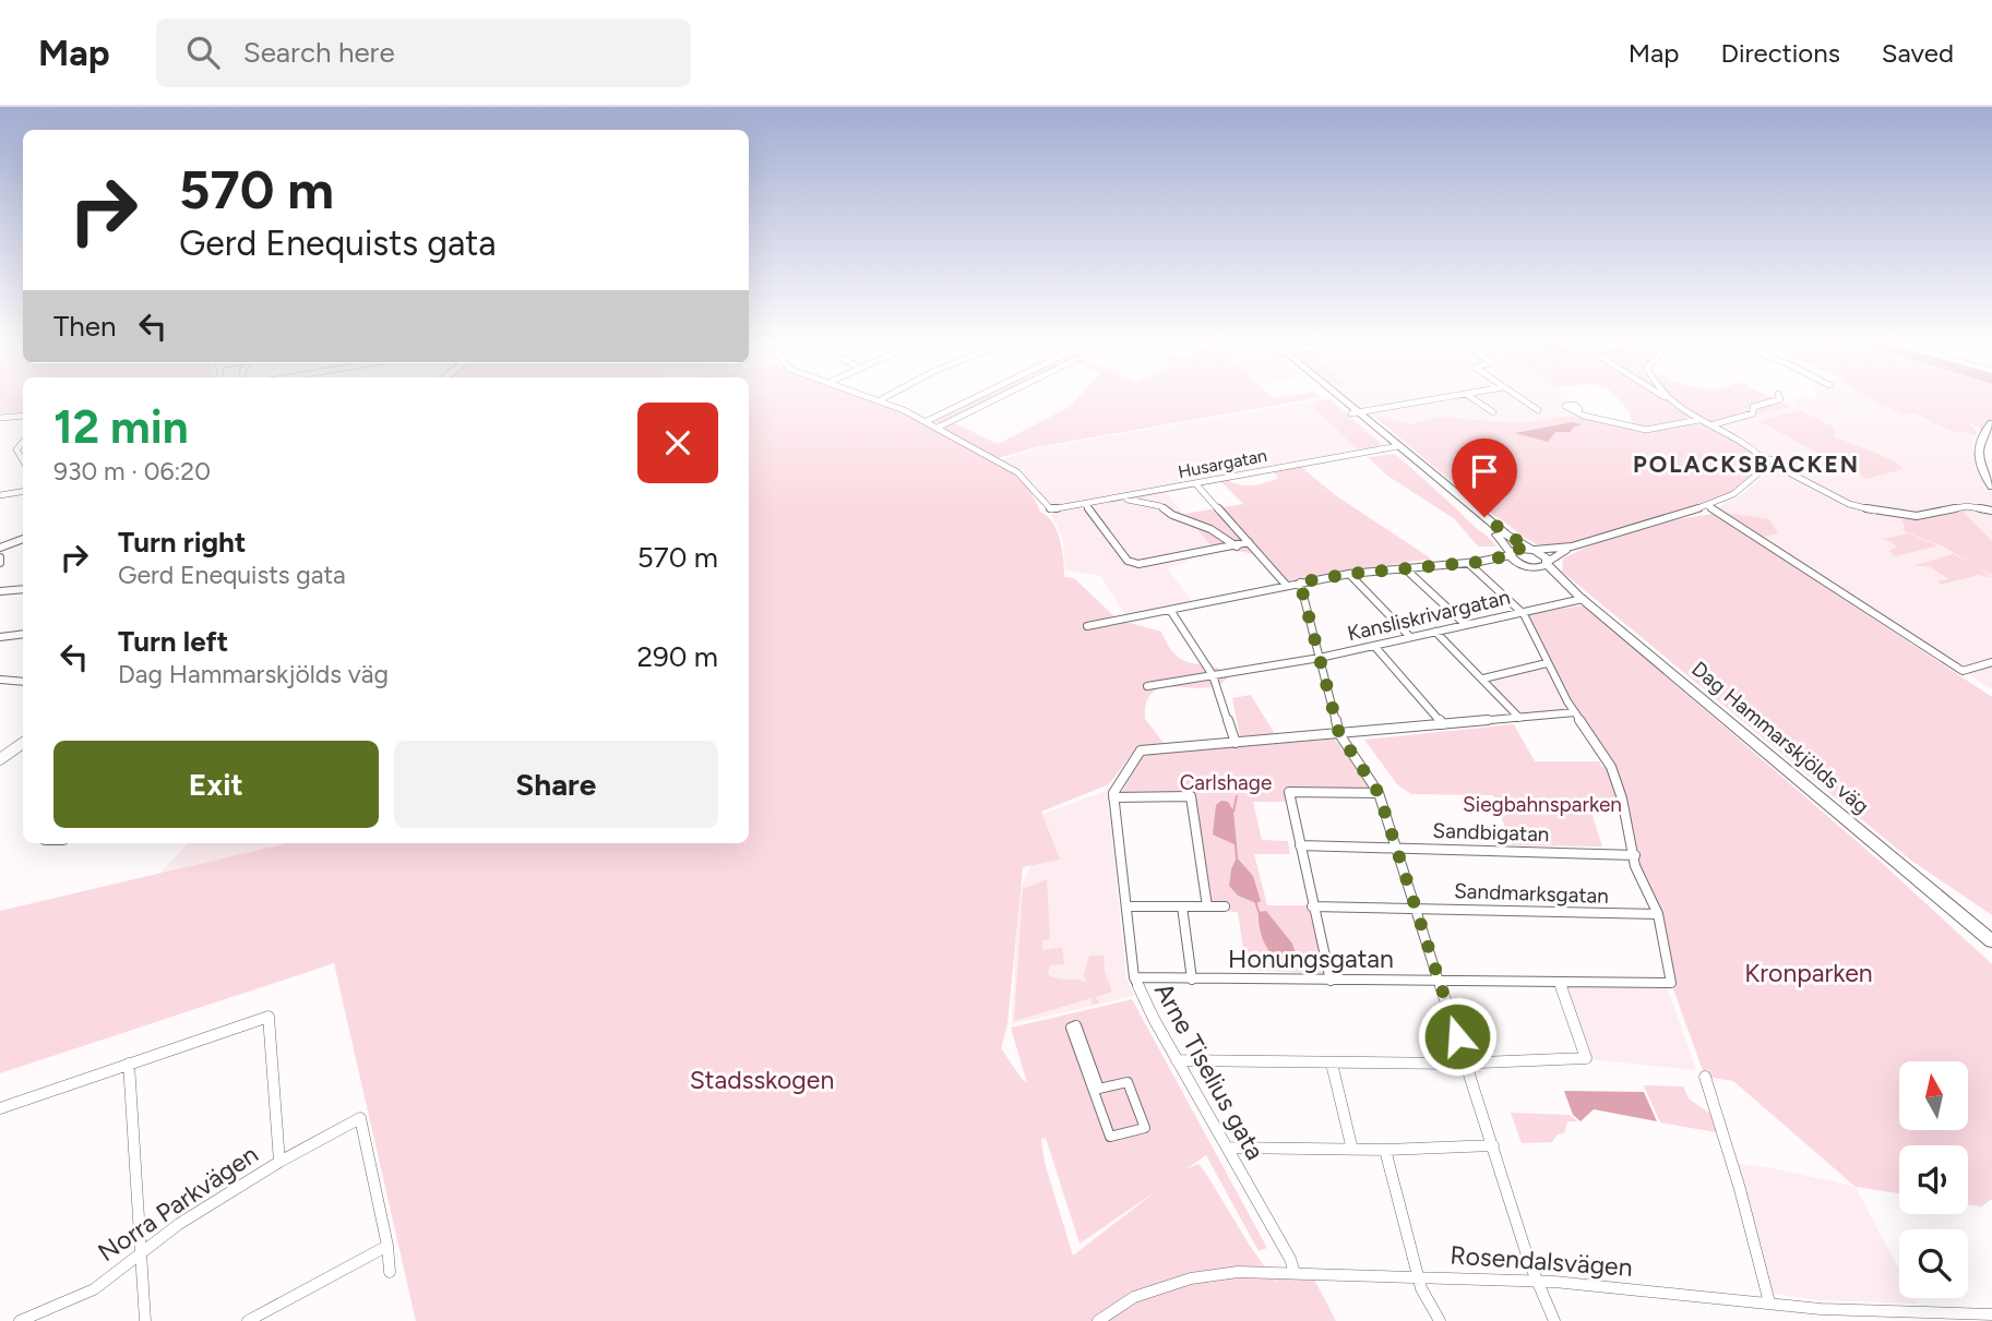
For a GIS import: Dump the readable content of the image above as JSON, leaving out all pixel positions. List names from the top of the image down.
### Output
{
  "streets": {
    "main road": ["Dag Hammarskjölds väg"],
    "street": [
      "Husargatan",
      "Kansliskrivargatan",
      "Sandbigatan",
      "Sandmarksgatan",
      "Honungsgatan",
      "Arne Tiselius gata",
      "Norra Parkvägen",
      "Rosendalsvägen"
    ]
  },
  "crossings": [
    ["Husargatan", "Dag Hammarskjölds väg"],
    ["Kansliskrivargatan", "Dag Hammarskjölds väg"],
    ["Sandmarksgatan", "Honungsgatan"],
    ["Honungsgatan", "Arne Tiselius gata"],
    ["Arne Tiselius gata", "Rosendalsvägen"]
  ],
  "districts": ["POLACKSBACKEN"],
  "parks": [
    "Carlshage",
    "Siegbahnsparken",
    "Kronparken",
    "Stadsskogen"
  ],
  "north": "top",
  "page": {
    "header": "Map",
    "search": "Search here",
    "nav": ["Map", "Directions", "Saved"],
    "turn": ["570 m", "Gerd Enequists gata"],
    "then": "Then",
    "heading": ["12 min", "930 m · 06:20"],
    "list": [
      {
        "name": "Turn right",
        "note": "Gerd Enequists gata",
        "value": "570 m"
      },
      {
        "name": "Turn left",
        "note": "Dag Hammarskjölds väg",
        "value": "290 m"
      }
    ],
    "buttons": ["Exit", "Share"]
  }
}
